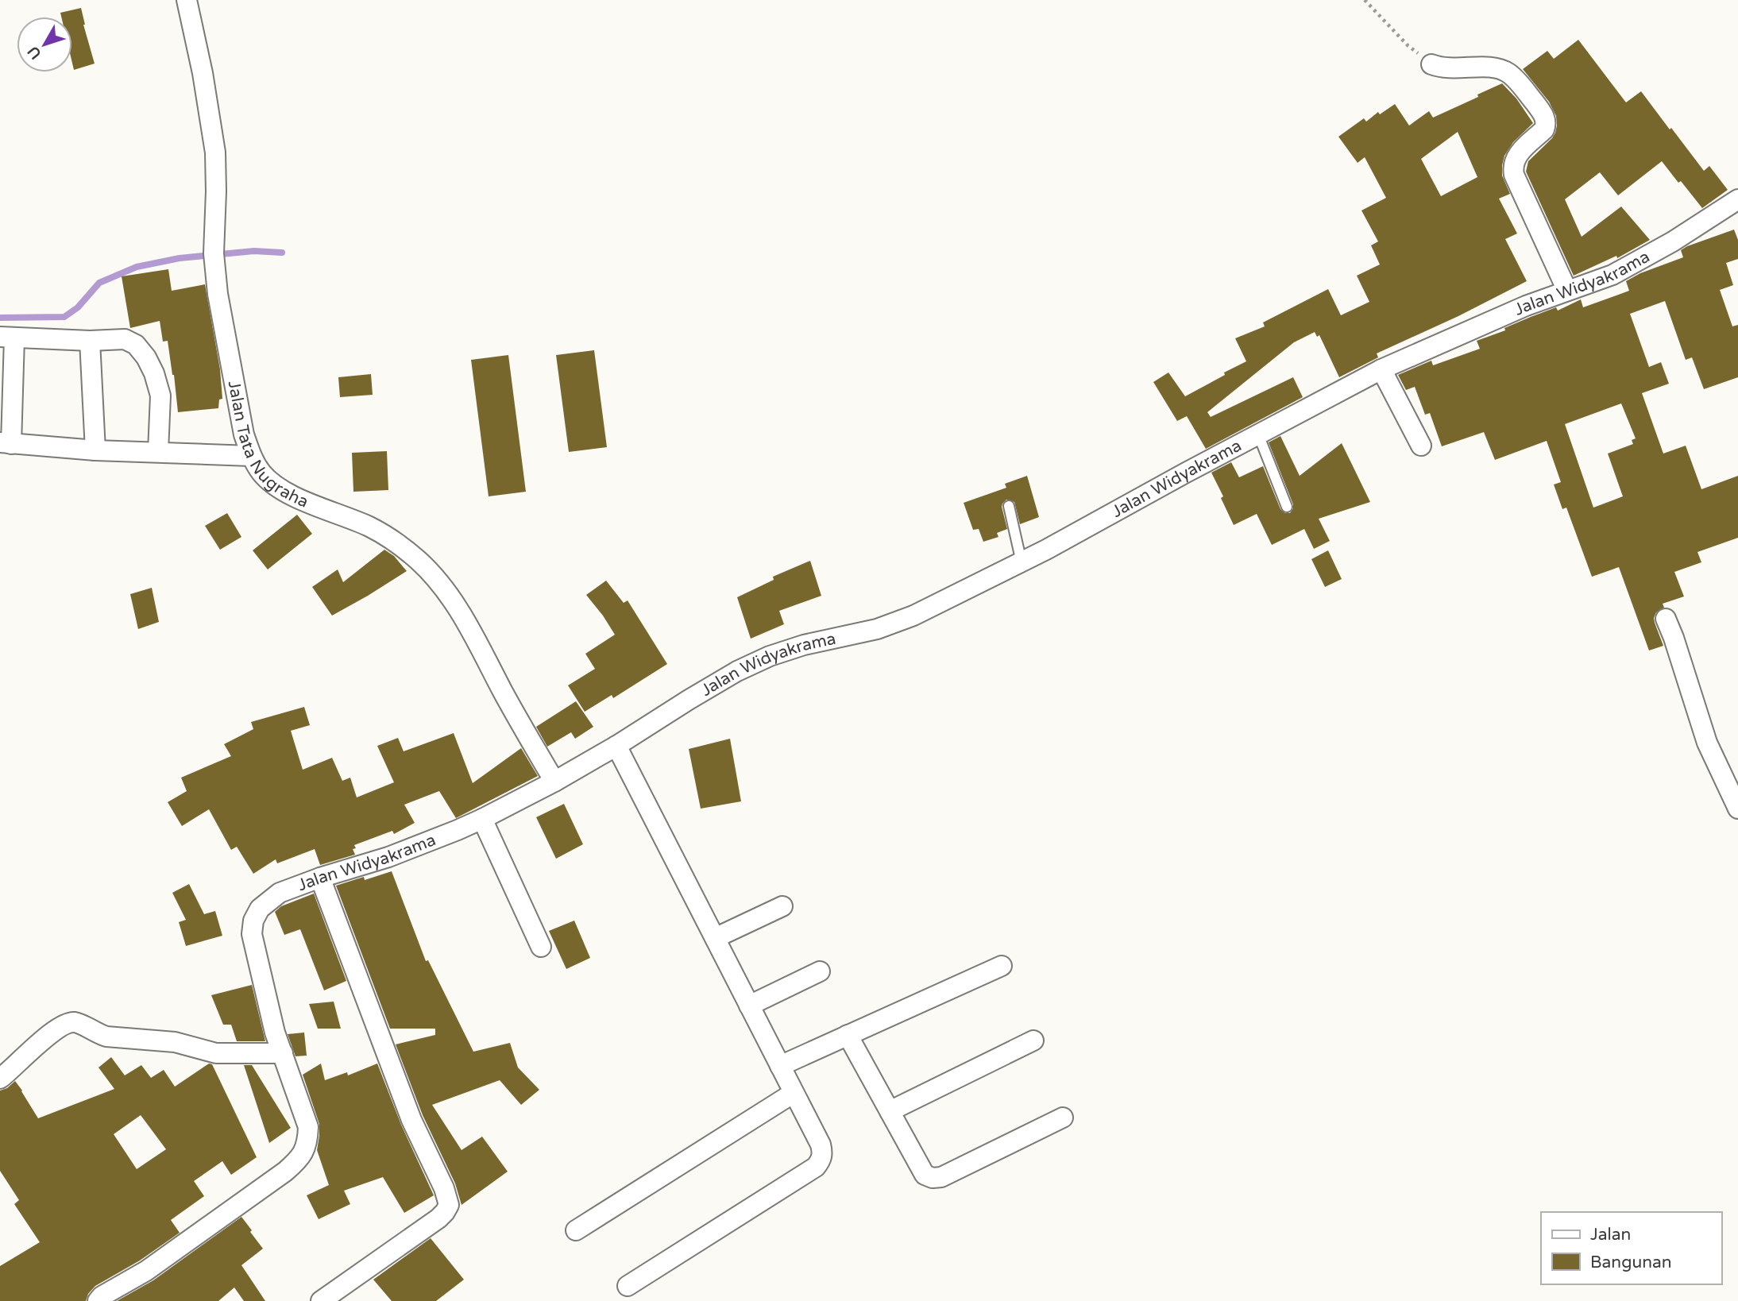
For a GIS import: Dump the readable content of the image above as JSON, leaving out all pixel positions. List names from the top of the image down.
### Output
{
  "streets": {
    "street": ["Jalan Widyakrama", "Jalan Tata Nugraha"]
  },
  "crossings": [
    ["Jalan Widyakrama", "Jalan Tata Nugraha"]
  ],
  "legend": ["Jalan", "Bangunan"],
  "north": "bottom left"
}
